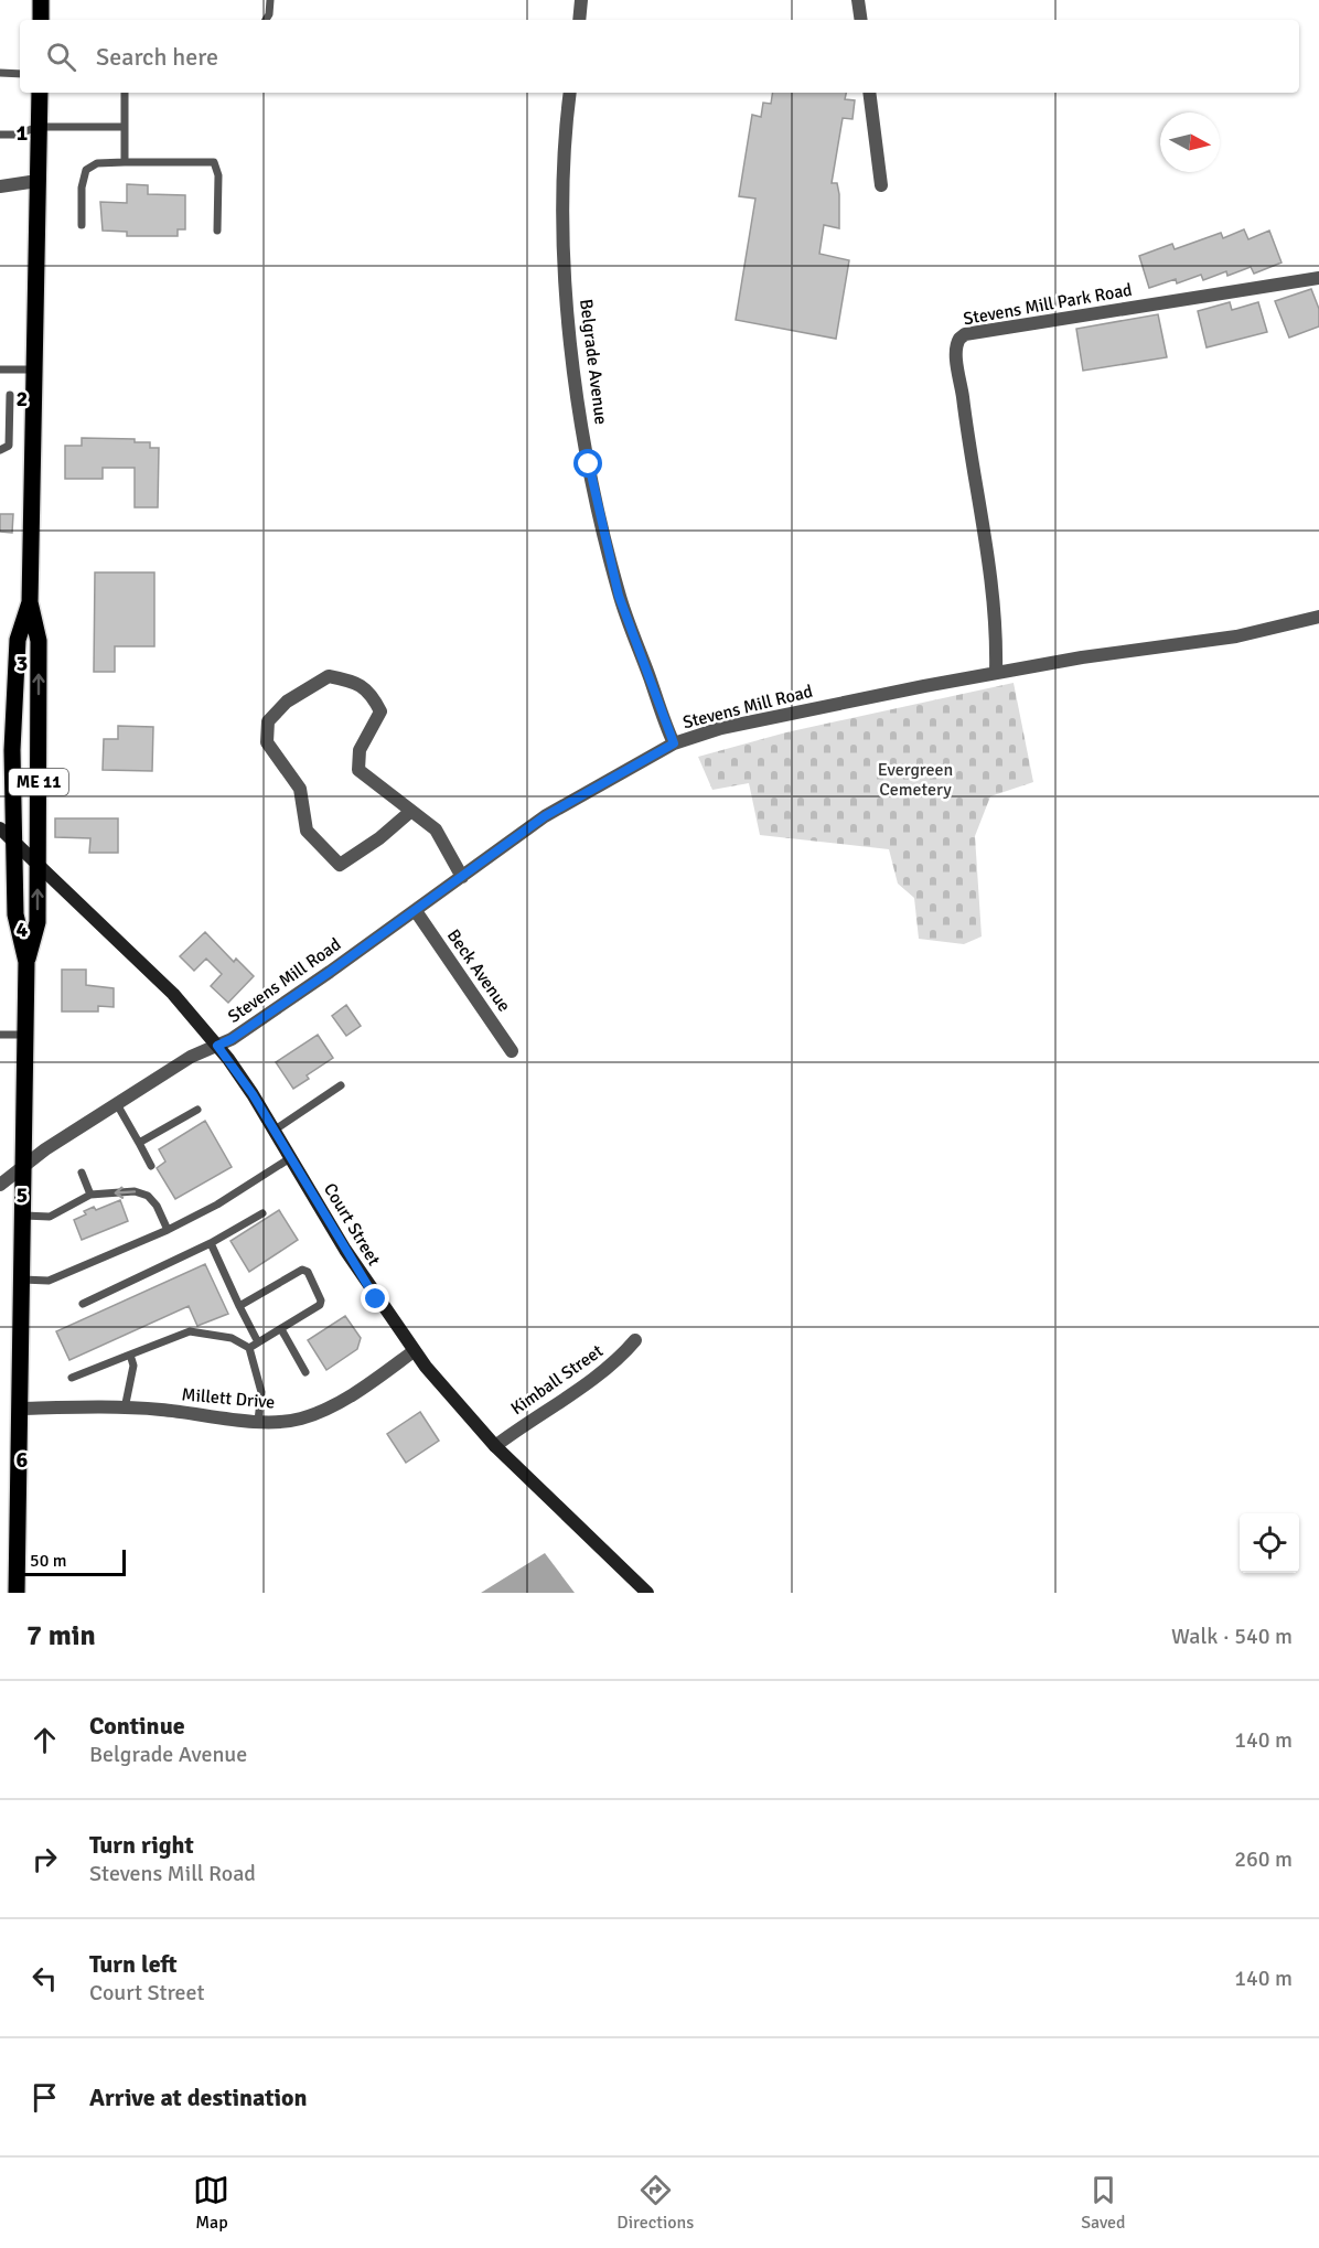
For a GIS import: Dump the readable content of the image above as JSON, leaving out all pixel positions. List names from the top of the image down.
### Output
{
  "streets": {
    "main road": ["ME 11", "Court Street"],
    "street": [
      "Stevens Mill Park Road",
      "Belgrade Avenue",
      "Stevens Mill Road",
      "Beck Avenue",
      "Kimball Street",
      "Millett Drive"
    ]
  },
  "crossings": [
    ["Stevens Mill Park Road", "Stevens Mill Road"],
    ["Belgrade Avenue", "Stevens Mill Road"],
    ["Stevens Mill Road", "ME 11"],
    ["Stevens Mill Road", "Beck Avenue"],
    ["Stevens Mill Road", "Court Street"],
    ["ME 11", "Court Street"],
    ["ME 11", "Millett Drive"],
    ["Court Street", "Kimball Street"],
    ["Court Street", "Millett Drive"]
  ],
  "parks": ["Evergreen Cemetery"],
  "scale_bar": "50 m",
  "north": "right",
  "page": {
    "search": "Search here",
    "scale": "50 m",
    "heading": ["7 min", "Walk · 540 m"],
    "list": [
      ["Continue", "Belgrade Avenue", "140 m"],
      ["Turn right", "Stevens Mill Road", "260 m"],
      ["Turn left", "Court Street", "140 m"],
      "Arrive at destination"
    ],
    "nav": ["Map", "Directions", "Saved"]
  },
  "grid": {
    "rows": [
      "1",
      "2",
      "3",
      "4",
      "5",
      "6"
    ]
  }
}
